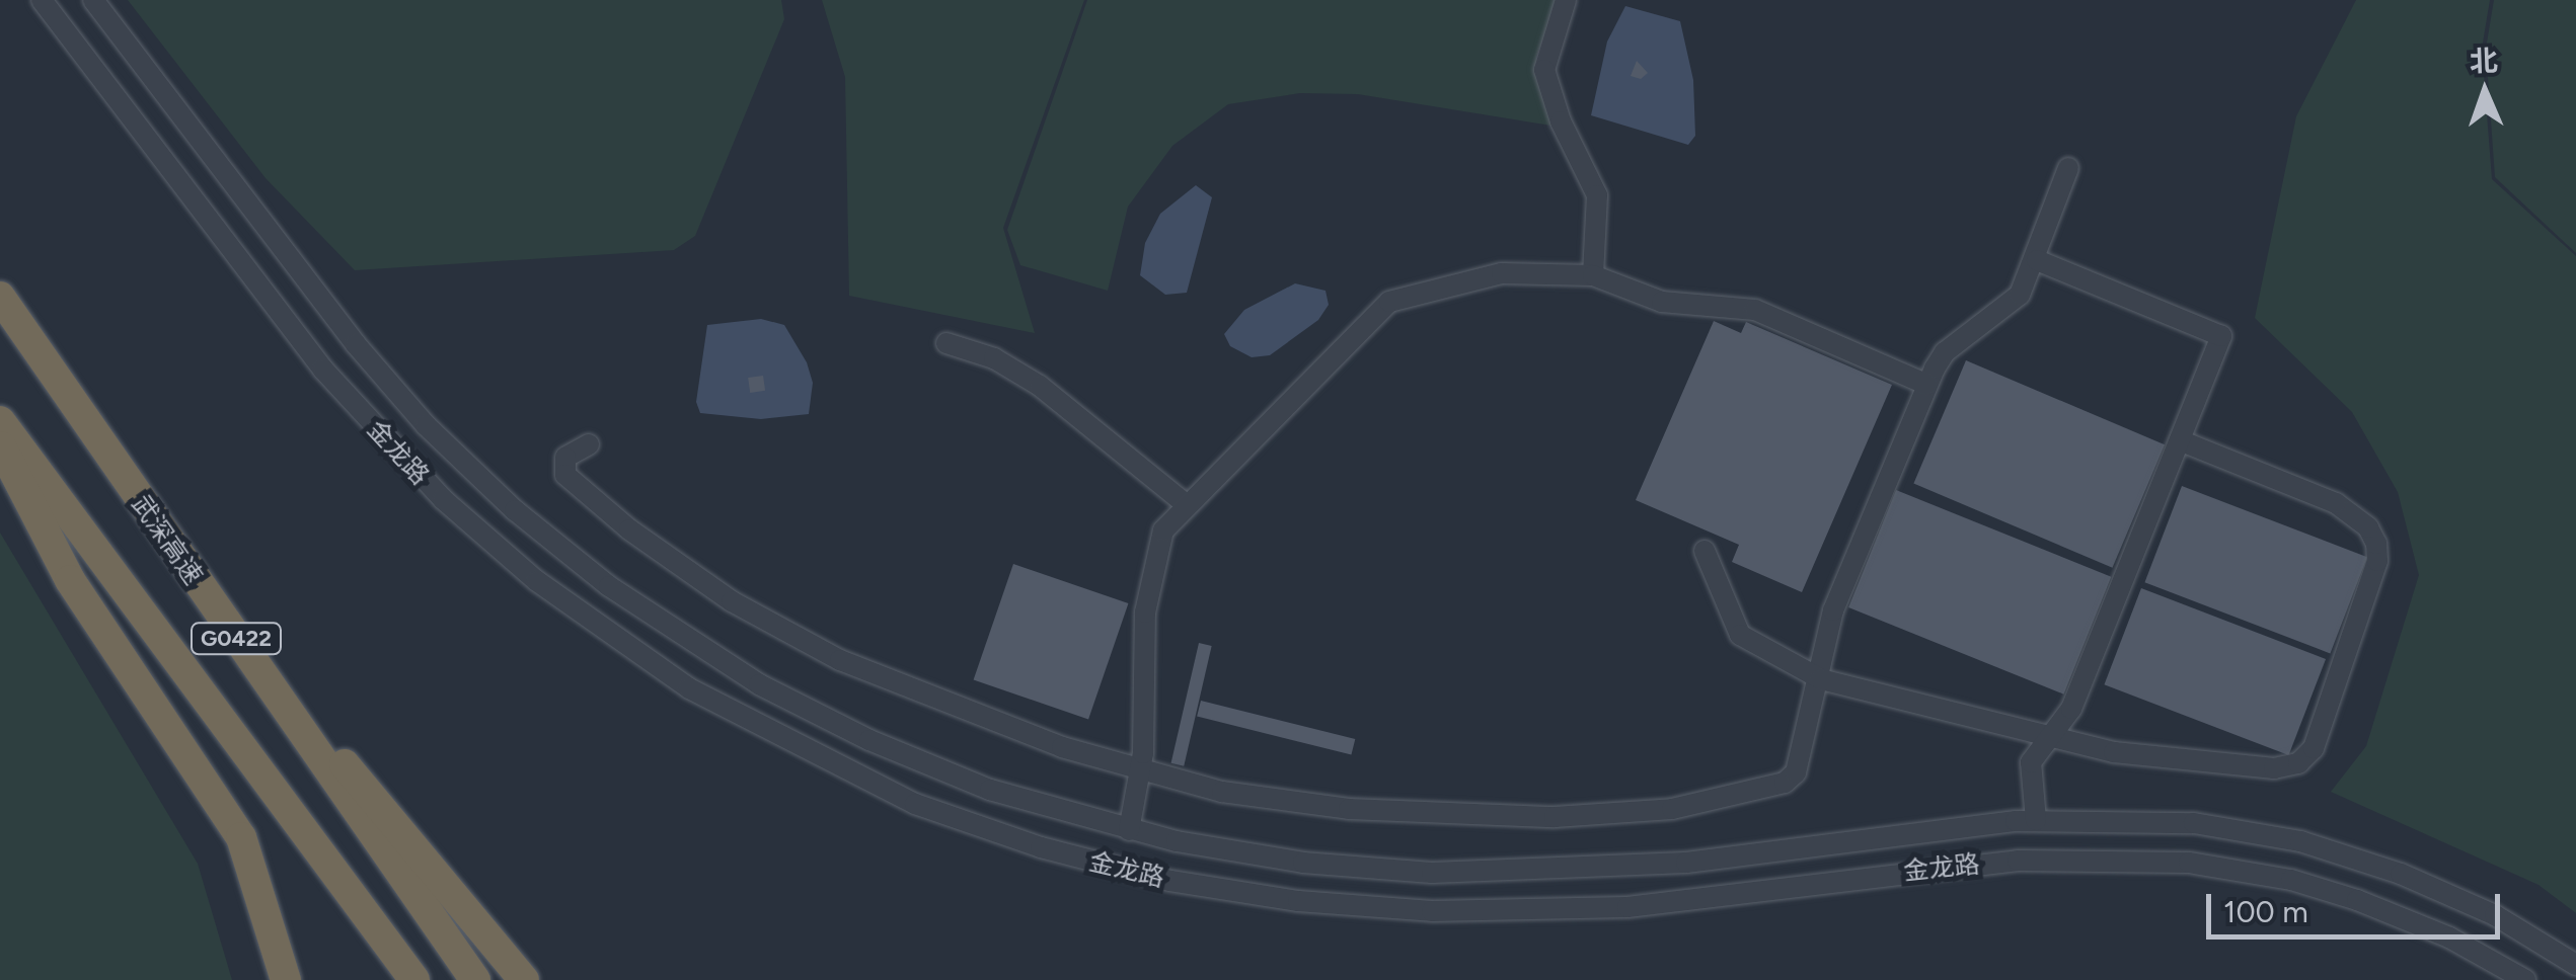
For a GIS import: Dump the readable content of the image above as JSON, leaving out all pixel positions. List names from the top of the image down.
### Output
{
  "streets": {
    "highway": ["武深高速", "G0422"],
    "street": ["金龙路"]
  },
  "scale_bar": "100 m",
  "north": "top"
}
